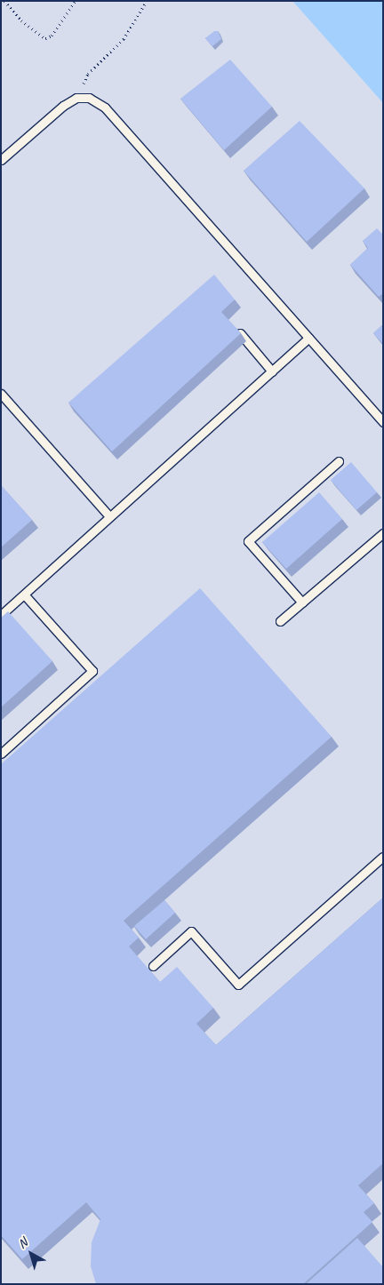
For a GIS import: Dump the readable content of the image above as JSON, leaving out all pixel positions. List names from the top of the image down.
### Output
{
  "north": "top left"
}
